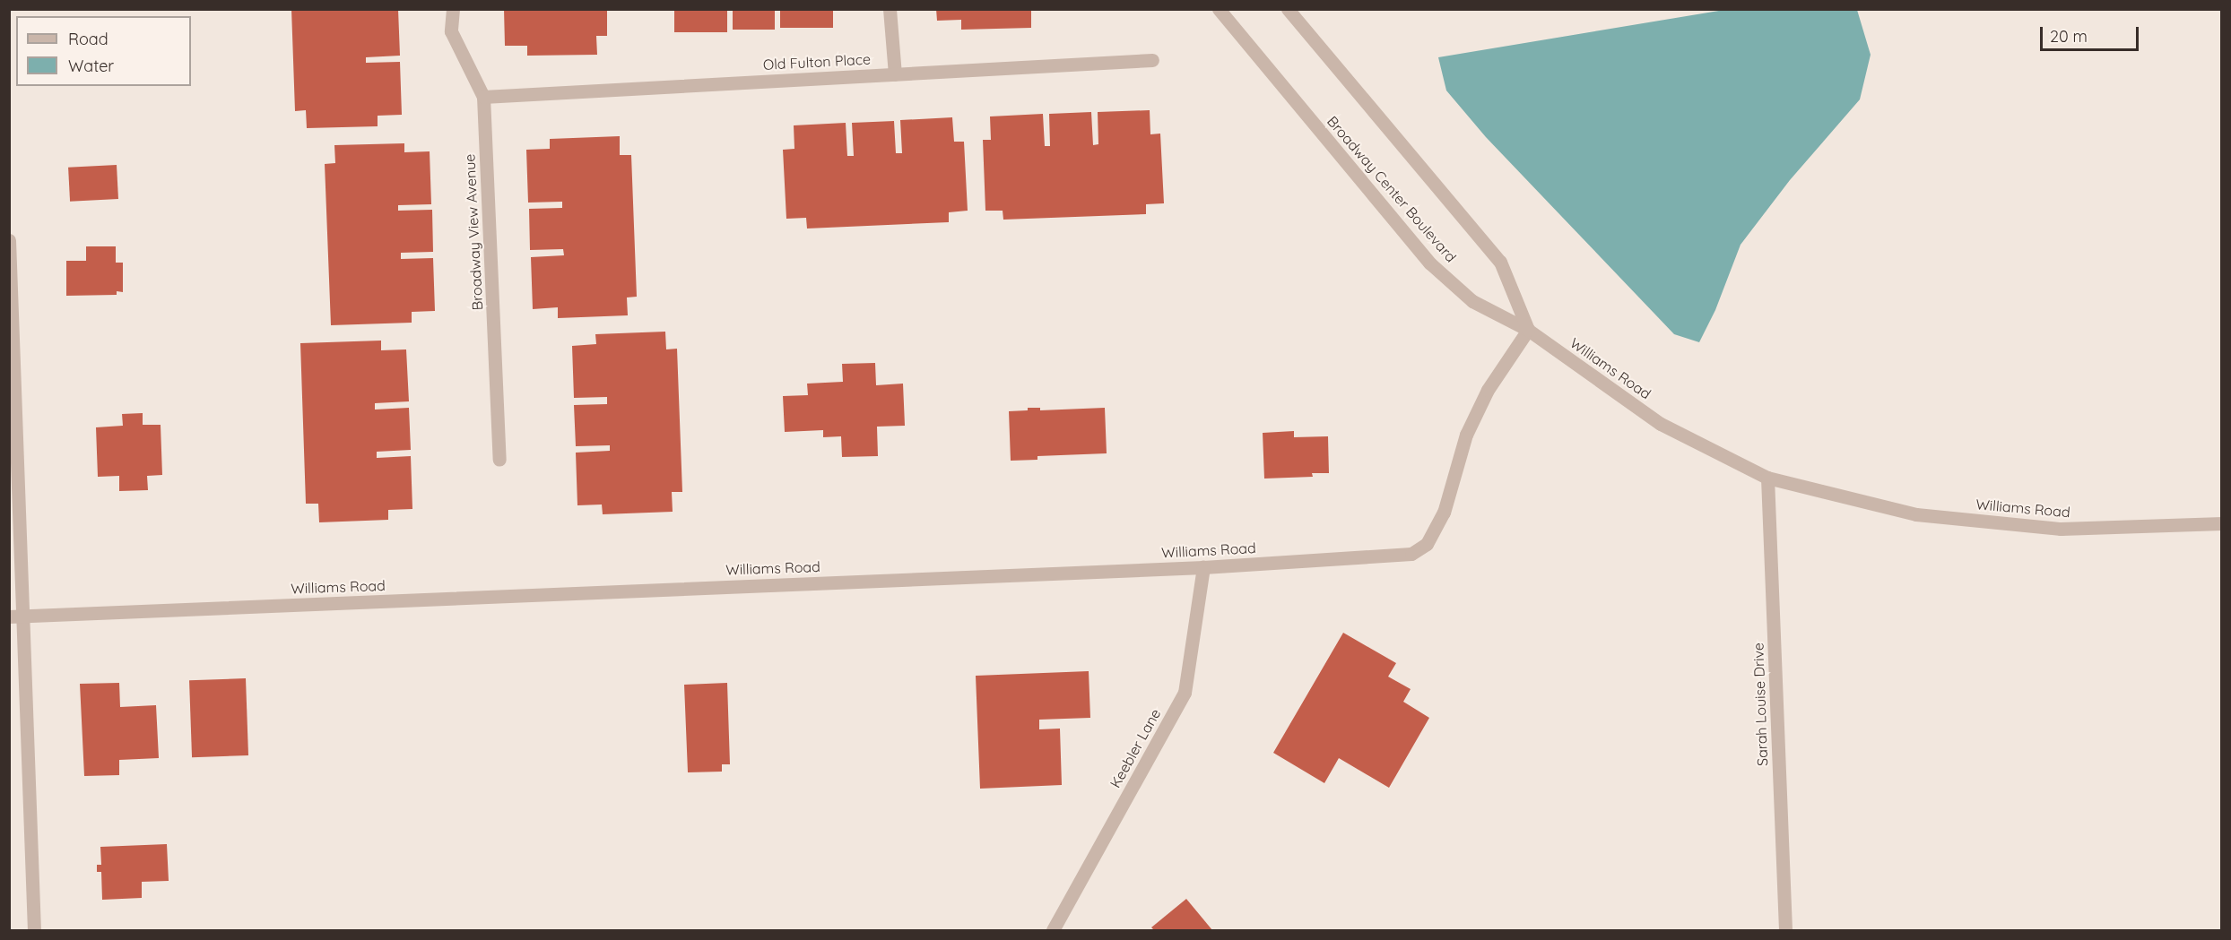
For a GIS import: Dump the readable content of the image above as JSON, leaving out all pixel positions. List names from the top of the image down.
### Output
{
  "streets": {
    "street": [
      "Old Fulton Place",
      "Broadway Center Boulevard",
      "Broadway View Avenue",
      "Williams Road",
      "Sarah Louise Drive",
      "Keebler Lane"
    ]
  },
  "crossings": [
    ["Old Fulton Place", "Broadway View Avenue"],
    ["Broadway Center Boulevard", "Williams Road"],
    ["Williams Road", "Sarah Louise Drive"],
    ["Williams Road", "Keebler Lane"]
  ],
  "legend": ["Road", "Water"],
  "scale_bar": "20 m"
}
